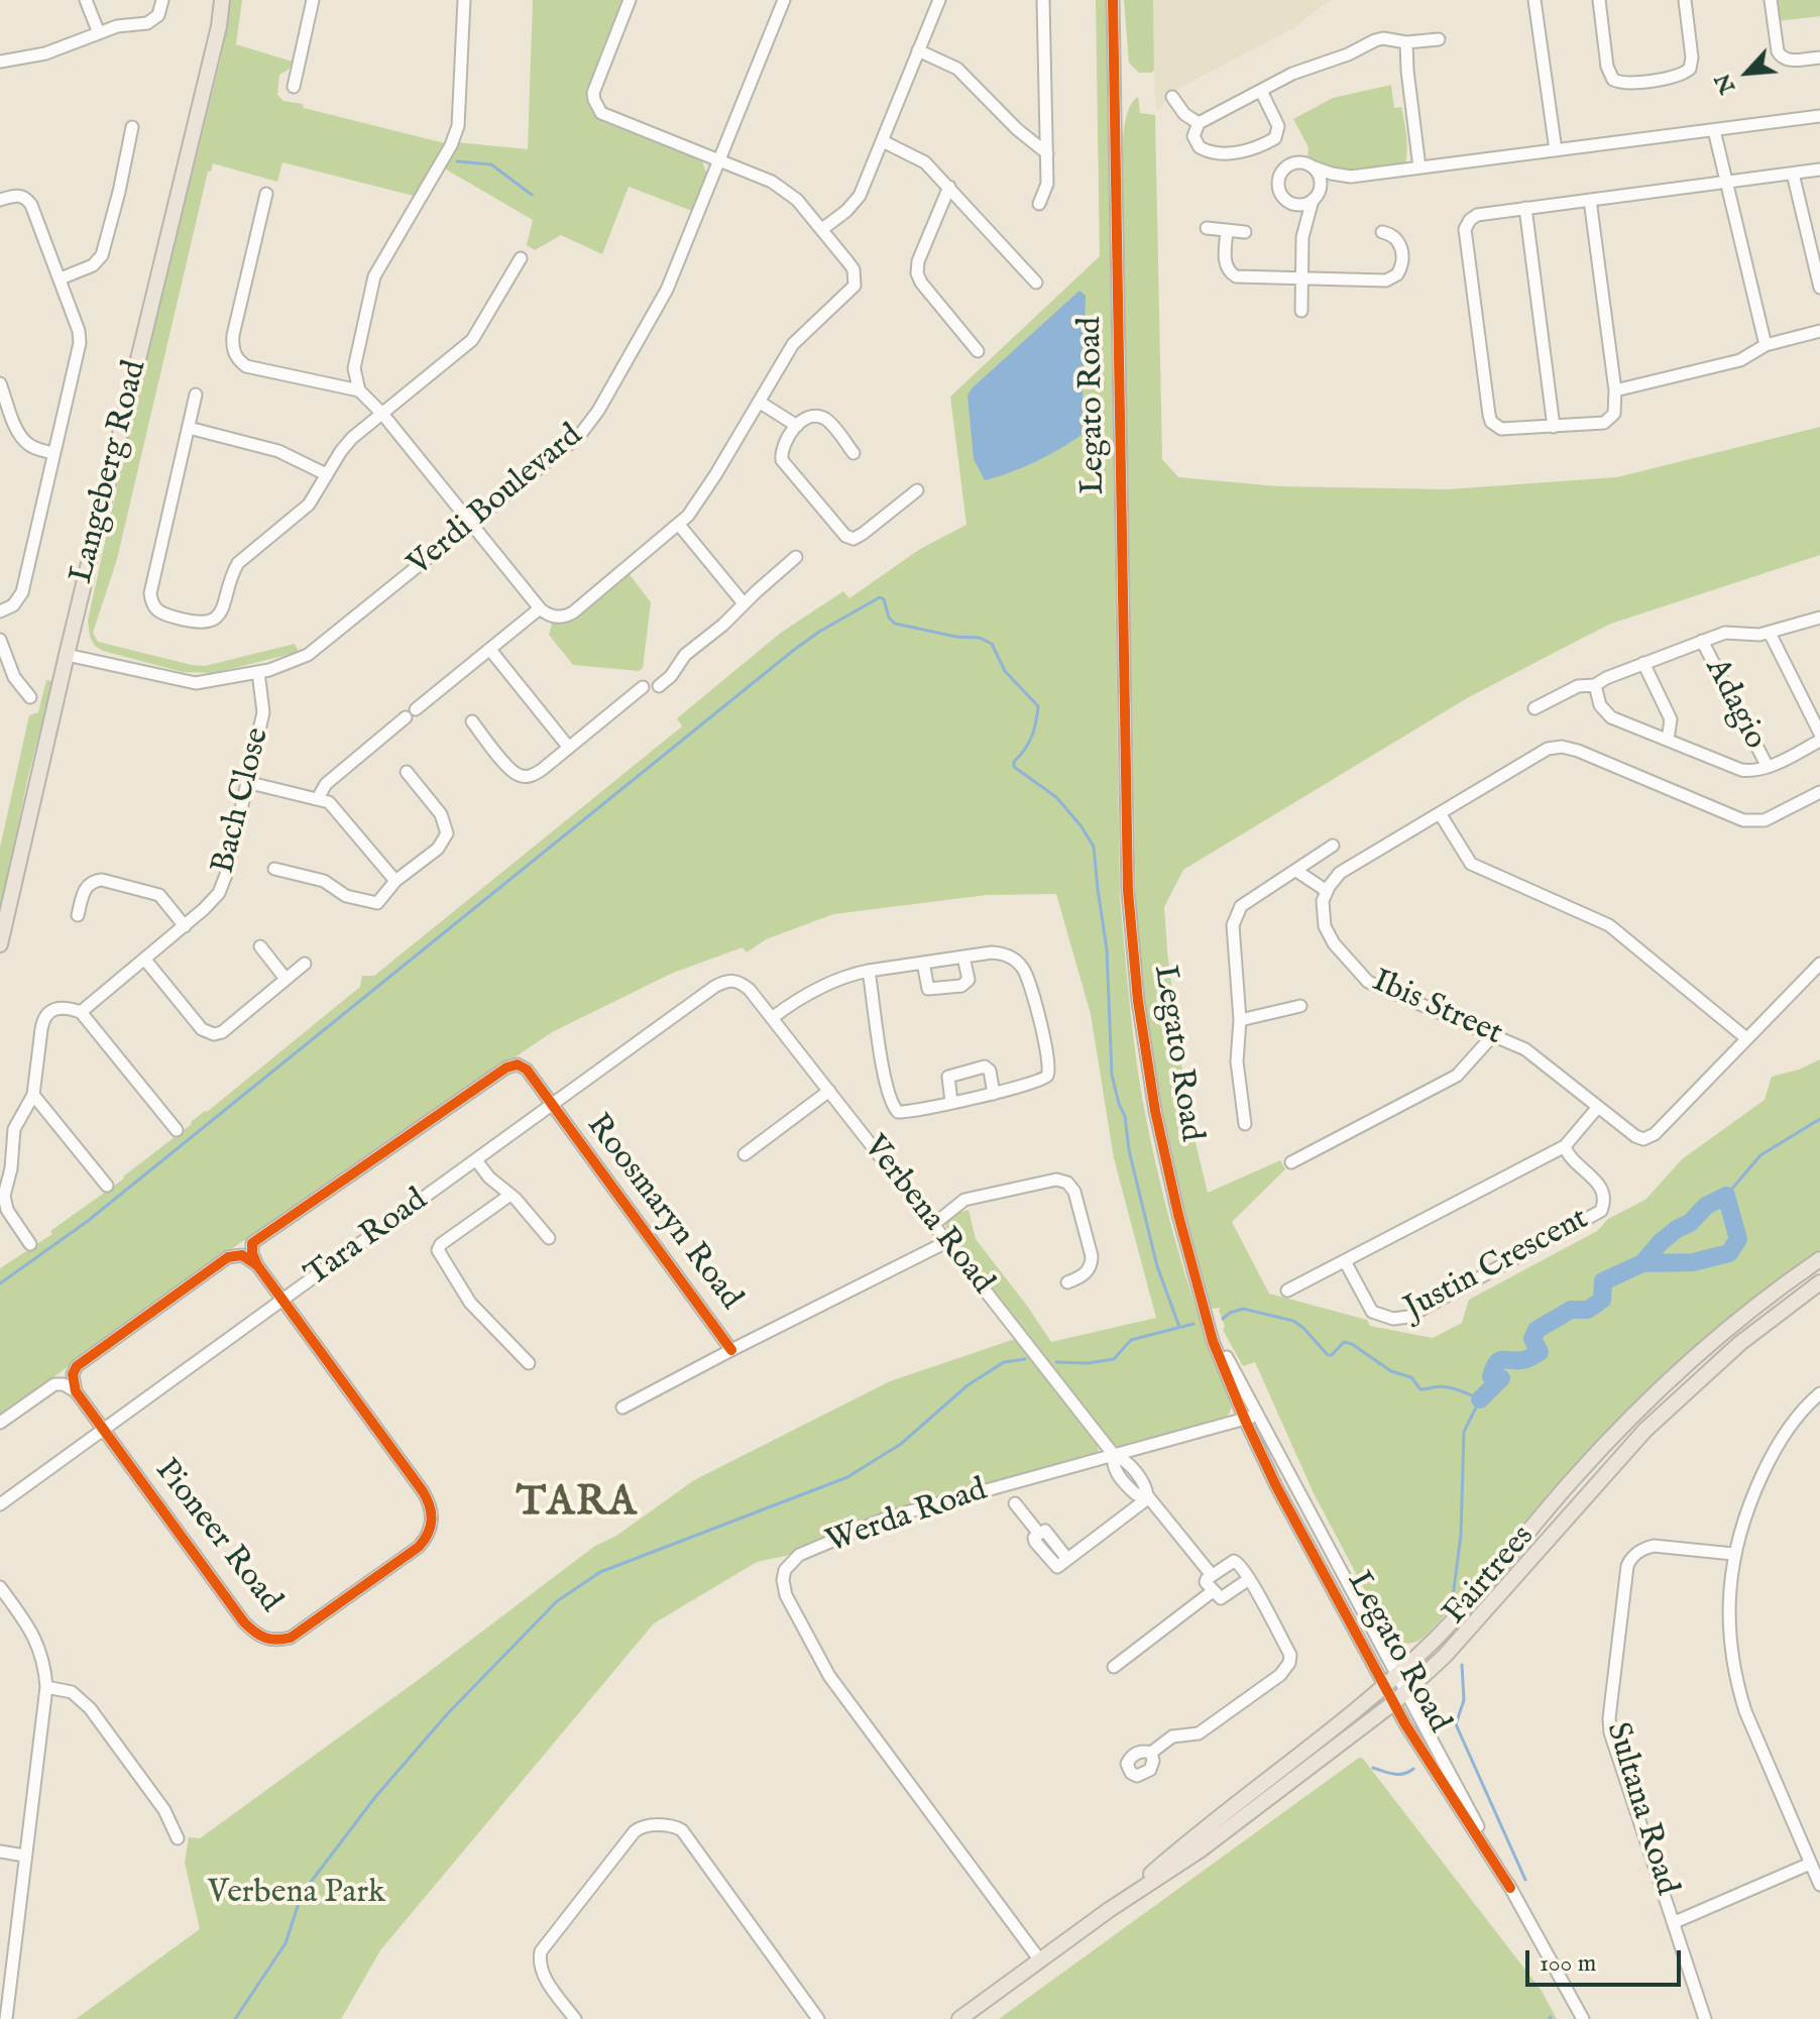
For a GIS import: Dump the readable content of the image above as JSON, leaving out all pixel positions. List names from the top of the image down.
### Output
{
  "streets": {
    "main road": ["Langeberg Road", "Fairtrees"],
    "street": [
      "Legato Road",
      "Verdi Boulevard",
      "Adagio",
      "Bach Close",
      "Ibis Street",
      "Roosmaryn Road",
      "Verbena Road",
      "Tara Road",
      "Justin Crescent",
      "Werda Road",
      "Pioneer Road",
      "Sultana Road"
    ]
  },
  "crossings": [
    ["Legato Road", "Werda Road"],
    ["Legato Road", "Fairtrees"],
    ["Langeberg Road", "Verdi Boulevard"],
    ["Verdi Boulevard", "Bach Close"],
    ["Roosmaryn Road", "Tara Road"],
    ["Roosmaryn Road", "Pioneer Road"],
    ["Verbena Road", "Tara Road"],
    ["Verbena Road", "Werda Road"],
    ["Tara Road", "Pioneer Road"],
    ["Werda Road", "Fairtrees"]
  ],
  "districts": ["TARA"],
  "parks": ["Verbena Park"],
  "scale_bar": "100 m",
  "north": "bottom left"
}
